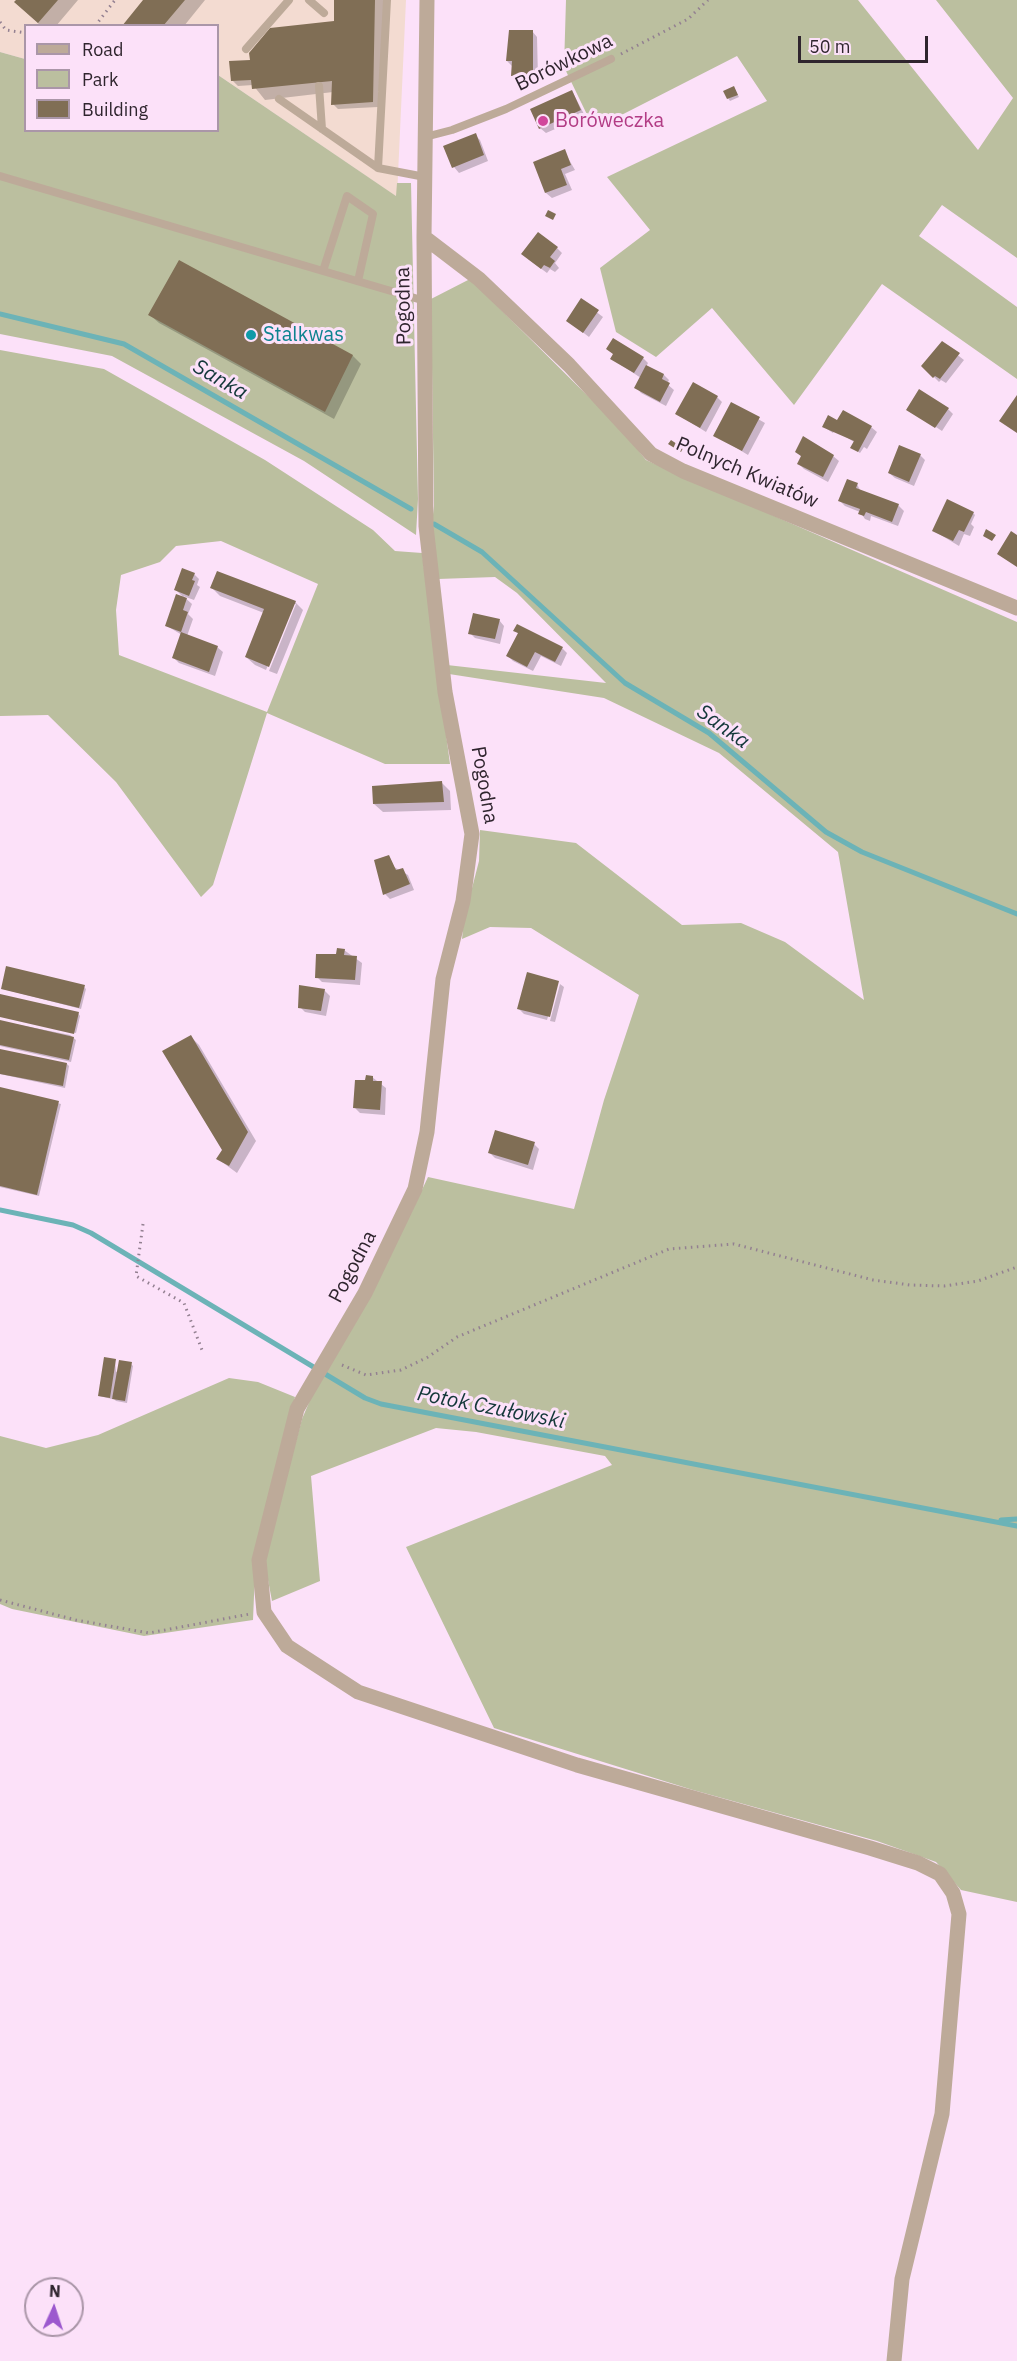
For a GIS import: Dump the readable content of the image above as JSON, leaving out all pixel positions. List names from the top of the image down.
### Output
{
  "streets": {
    "street": ["Pogodna", "Polnych Kwiatów"],
    "lane": ["Borówkowa"]
  },
  "crossings": [
    ["Borówkowa", "Pogodna"],
    ["Pogodna", "Polnych Kwiatów"]
  ],
  "water": ["Sanka", "Potok Czułowski"],
  "places": ["Boróweczka", "Stalkwas"],
  "legend": ["Road", "Park", "Building"],
  "scale_bar": "50 m",
  "north": "top"
}
